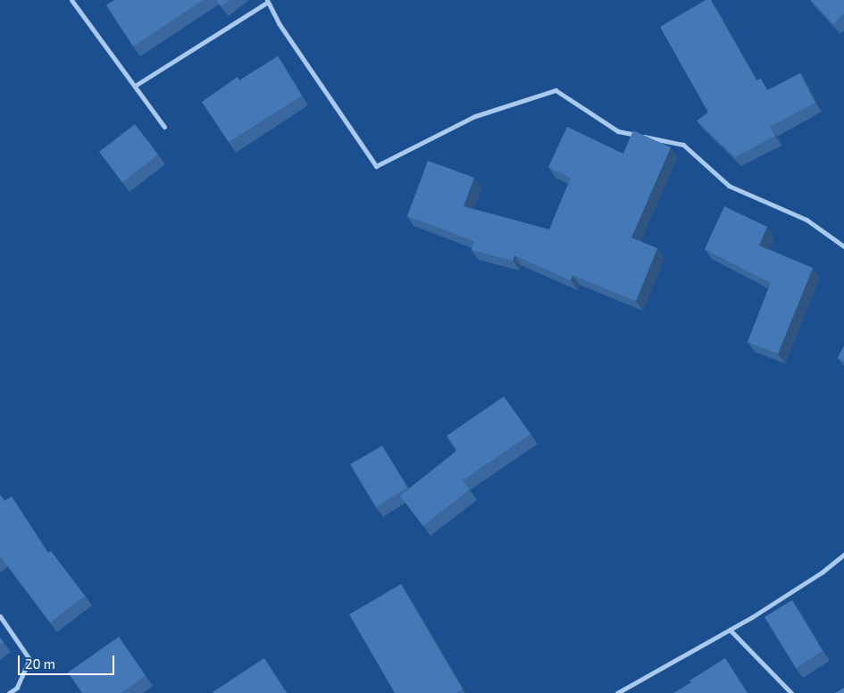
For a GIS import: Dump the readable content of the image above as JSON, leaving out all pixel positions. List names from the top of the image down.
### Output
{
  "scale_bar": "20 m"
}
